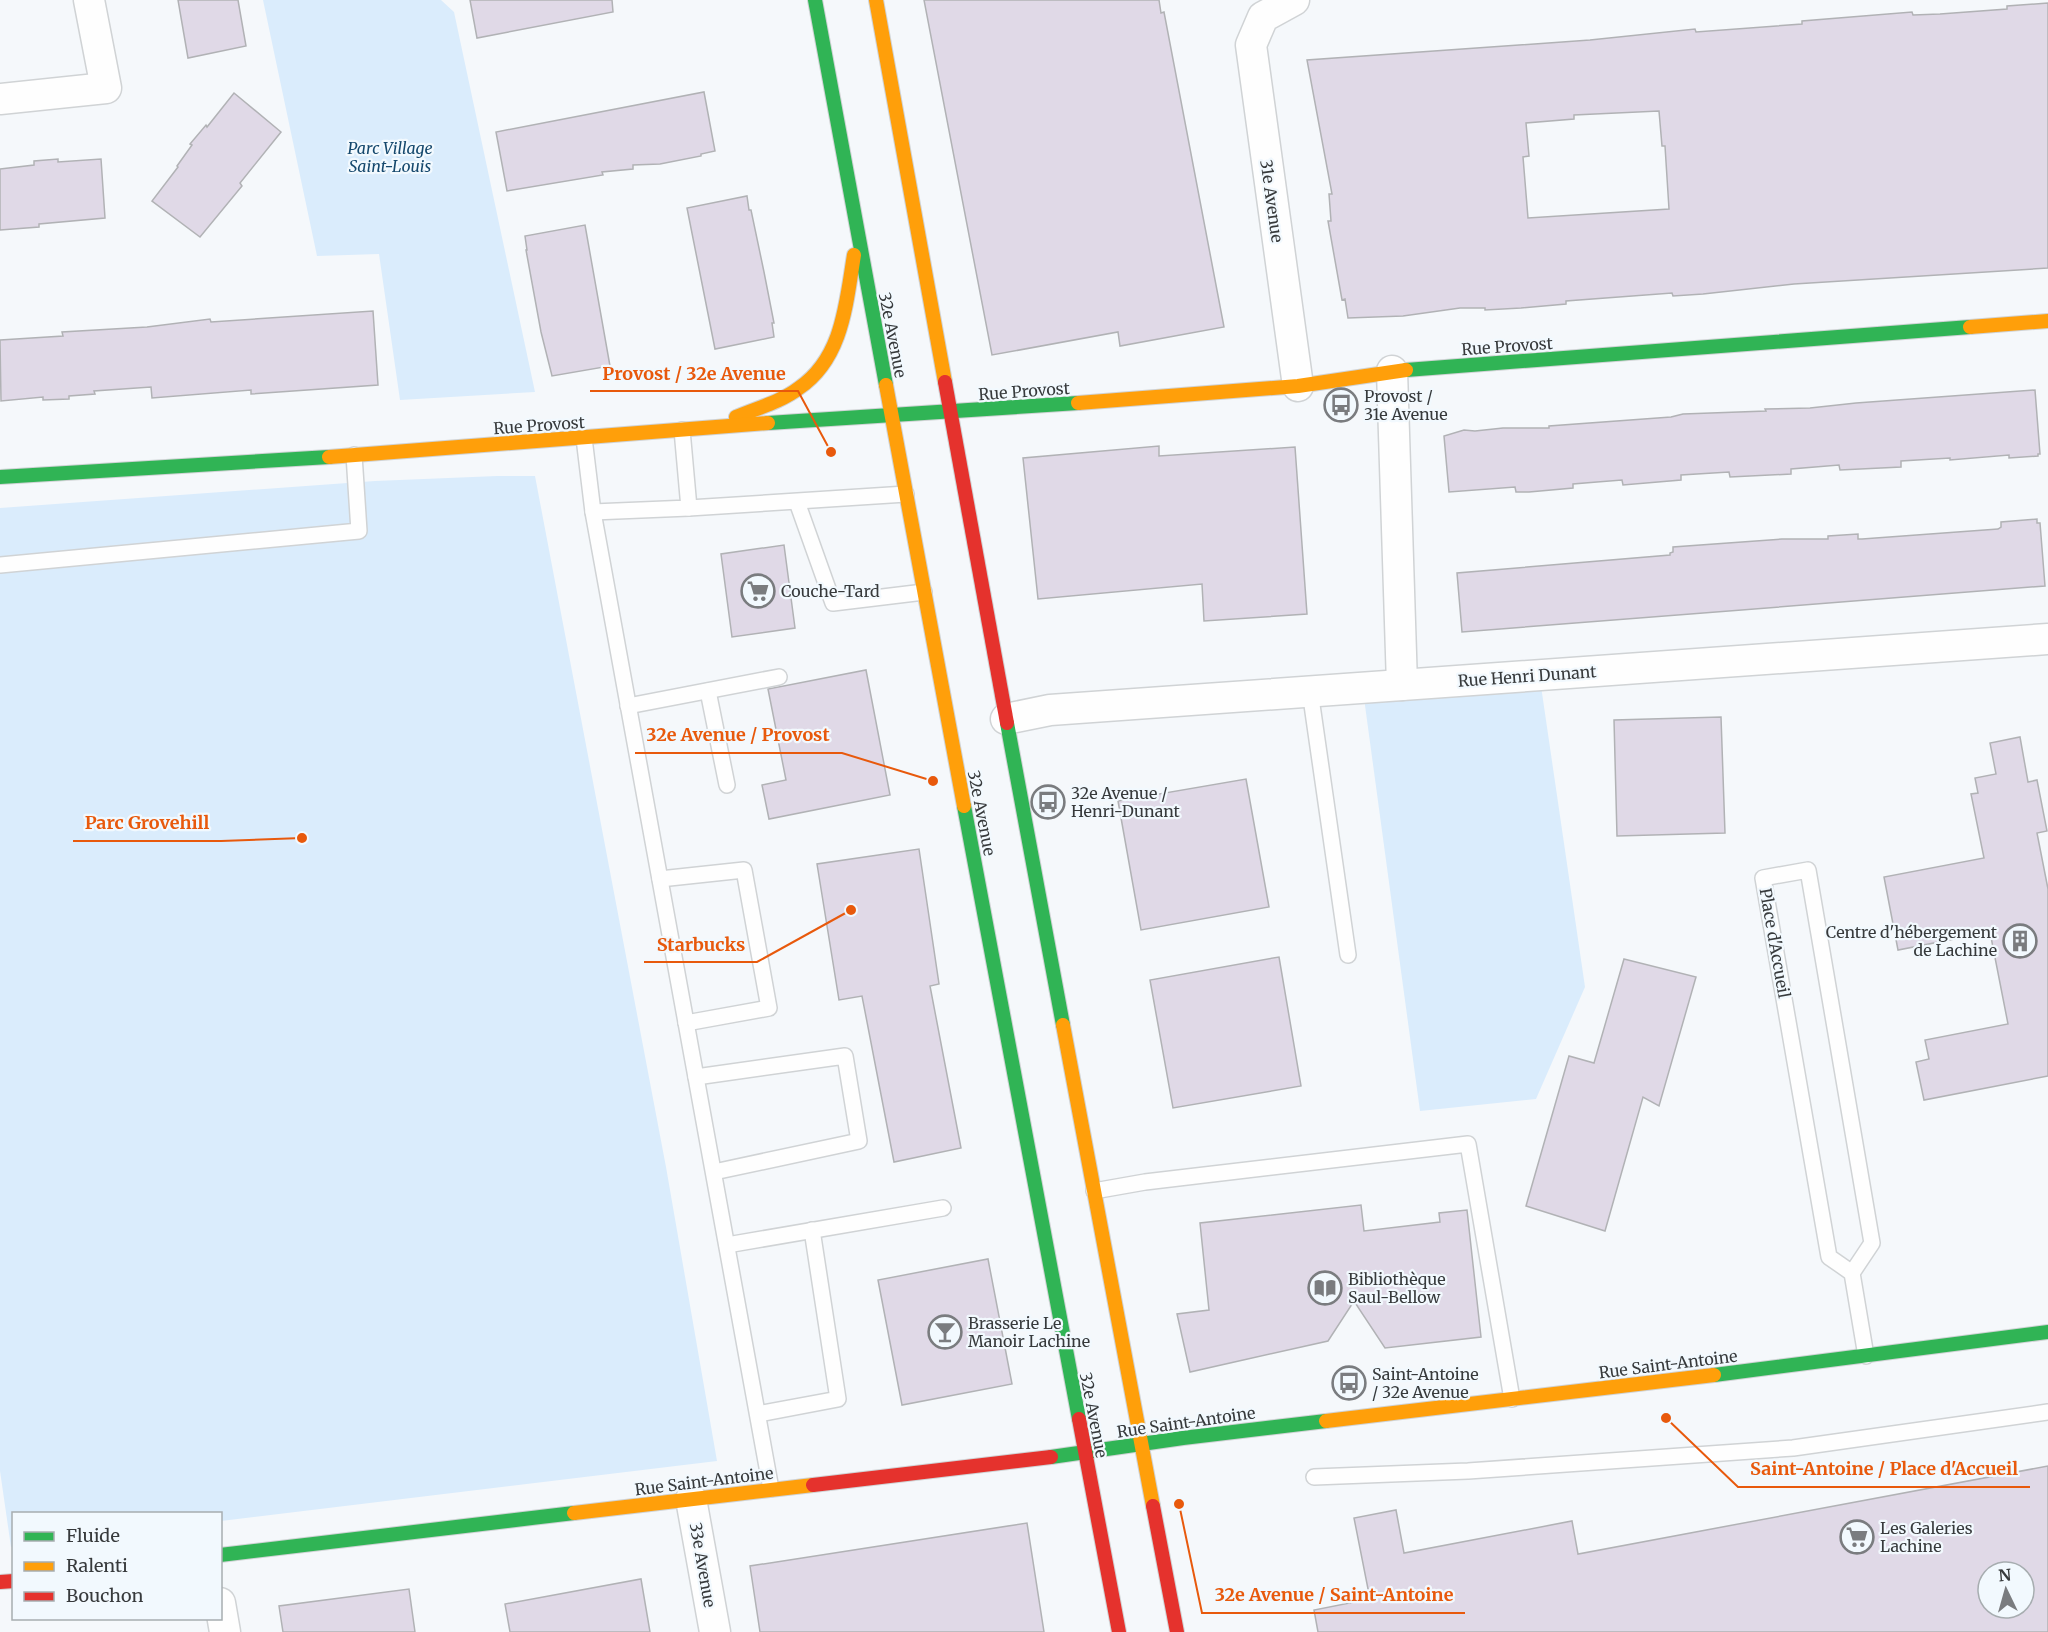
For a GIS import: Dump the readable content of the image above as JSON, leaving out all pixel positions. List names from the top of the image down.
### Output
{
  "streets": {
    "street": [
      "31e Avenue",
      "32e Avenue",
      "Rue Provost",
      "Rue Henri Dunant",
      "Rue Saint-Antoine",
      "33e Avenue"
    ],
    "lane": ["Place d'Accueil"]
  },
  "crossings": [
    ["31e Avenue", "Rue Provost"],
    ["32e Avenue", "Rue Provost"],
    ["32e Avenue", "Rue Saint-Antoine"],
    ["Rue Saint-Antoine", "33e Avenue"]
  ],
  "parks": ["Parc Village Saint-Louis"],
  "places": {
    "bus stop": ["Provost / 31e Avenue", "32e Avenue / Henri-Dunant", "Saint-Antoine / 32e Avenue"],
    "other": [
      "Provost / 32e Avenue",
      "32e Avenue / Provost",
      "Parc Grovehill",
      "Starbucks",
      "Saint-Antoine / Place d'Accueil",
      "32e Avenue / Saint-Antoine"
    ],
    "supermarket": ["Couche-Tard", "Les Galeries Lachine"],
    "building": ["Centre d'hébergement de Lachine"],
    "library": ["Bibliothèque Saul-Bellow"],
    "bar": ["Brasserie Le Manoir Lachine"]
  },
  "legend": ["Fluide", "Ralenti", "Bouchon"],
  "north": "top"
}
